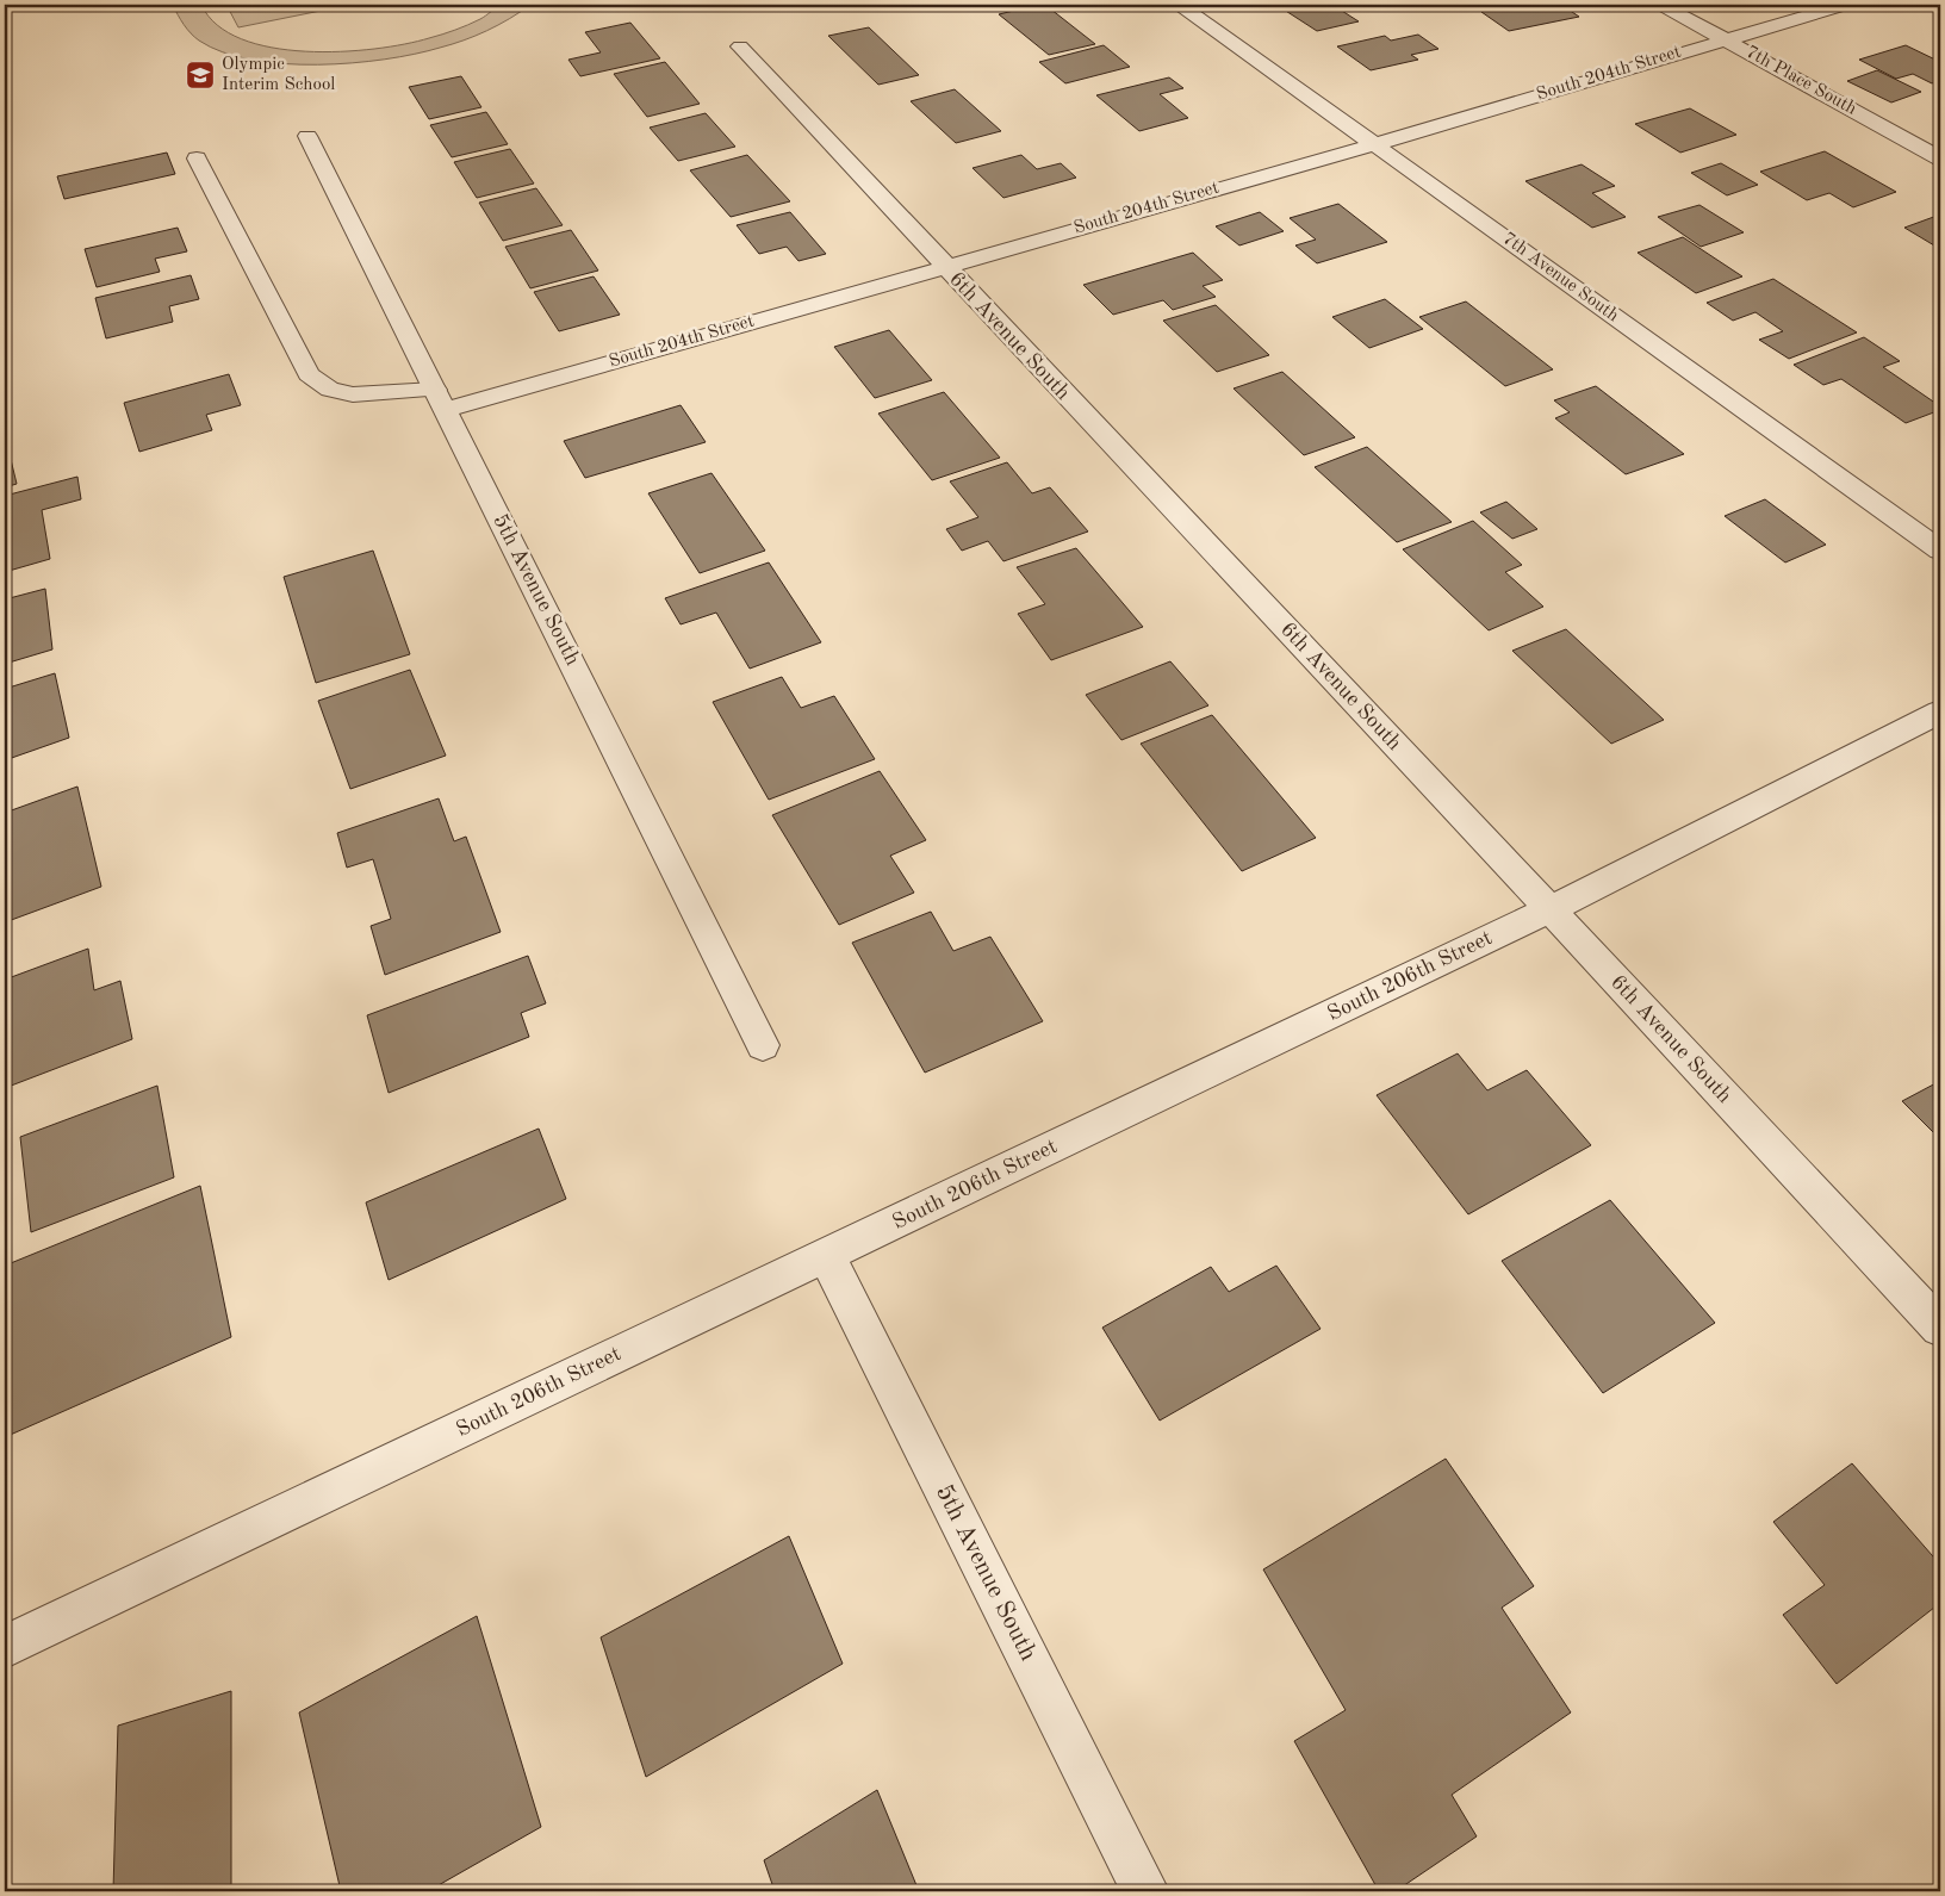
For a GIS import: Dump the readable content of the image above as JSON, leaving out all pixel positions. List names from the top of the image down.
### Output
{
  "streets": {
    "street": [
      "South 204th Street",
      "7th Place South",
      "7th Avenue South",
      "6th Avenue South",
      "5th Avenue South",
      "South 206th Street"
    ]
  },
  "crossings": [
    ["South 204th Street", "7th Place South"],
    ["South 204th Street", "7th Avenue South"],
    ["South 204th Street", "6th Avenue South"],
    ["South 204th Street", "5th Avenue South"],
    ["6th Avenue South", "South 206th Street"],
    ["5th Avenue South", "South 206th Street"]
  ],
  "places": {
    "school or university": ["Olympic Interim School"]
  }
}
